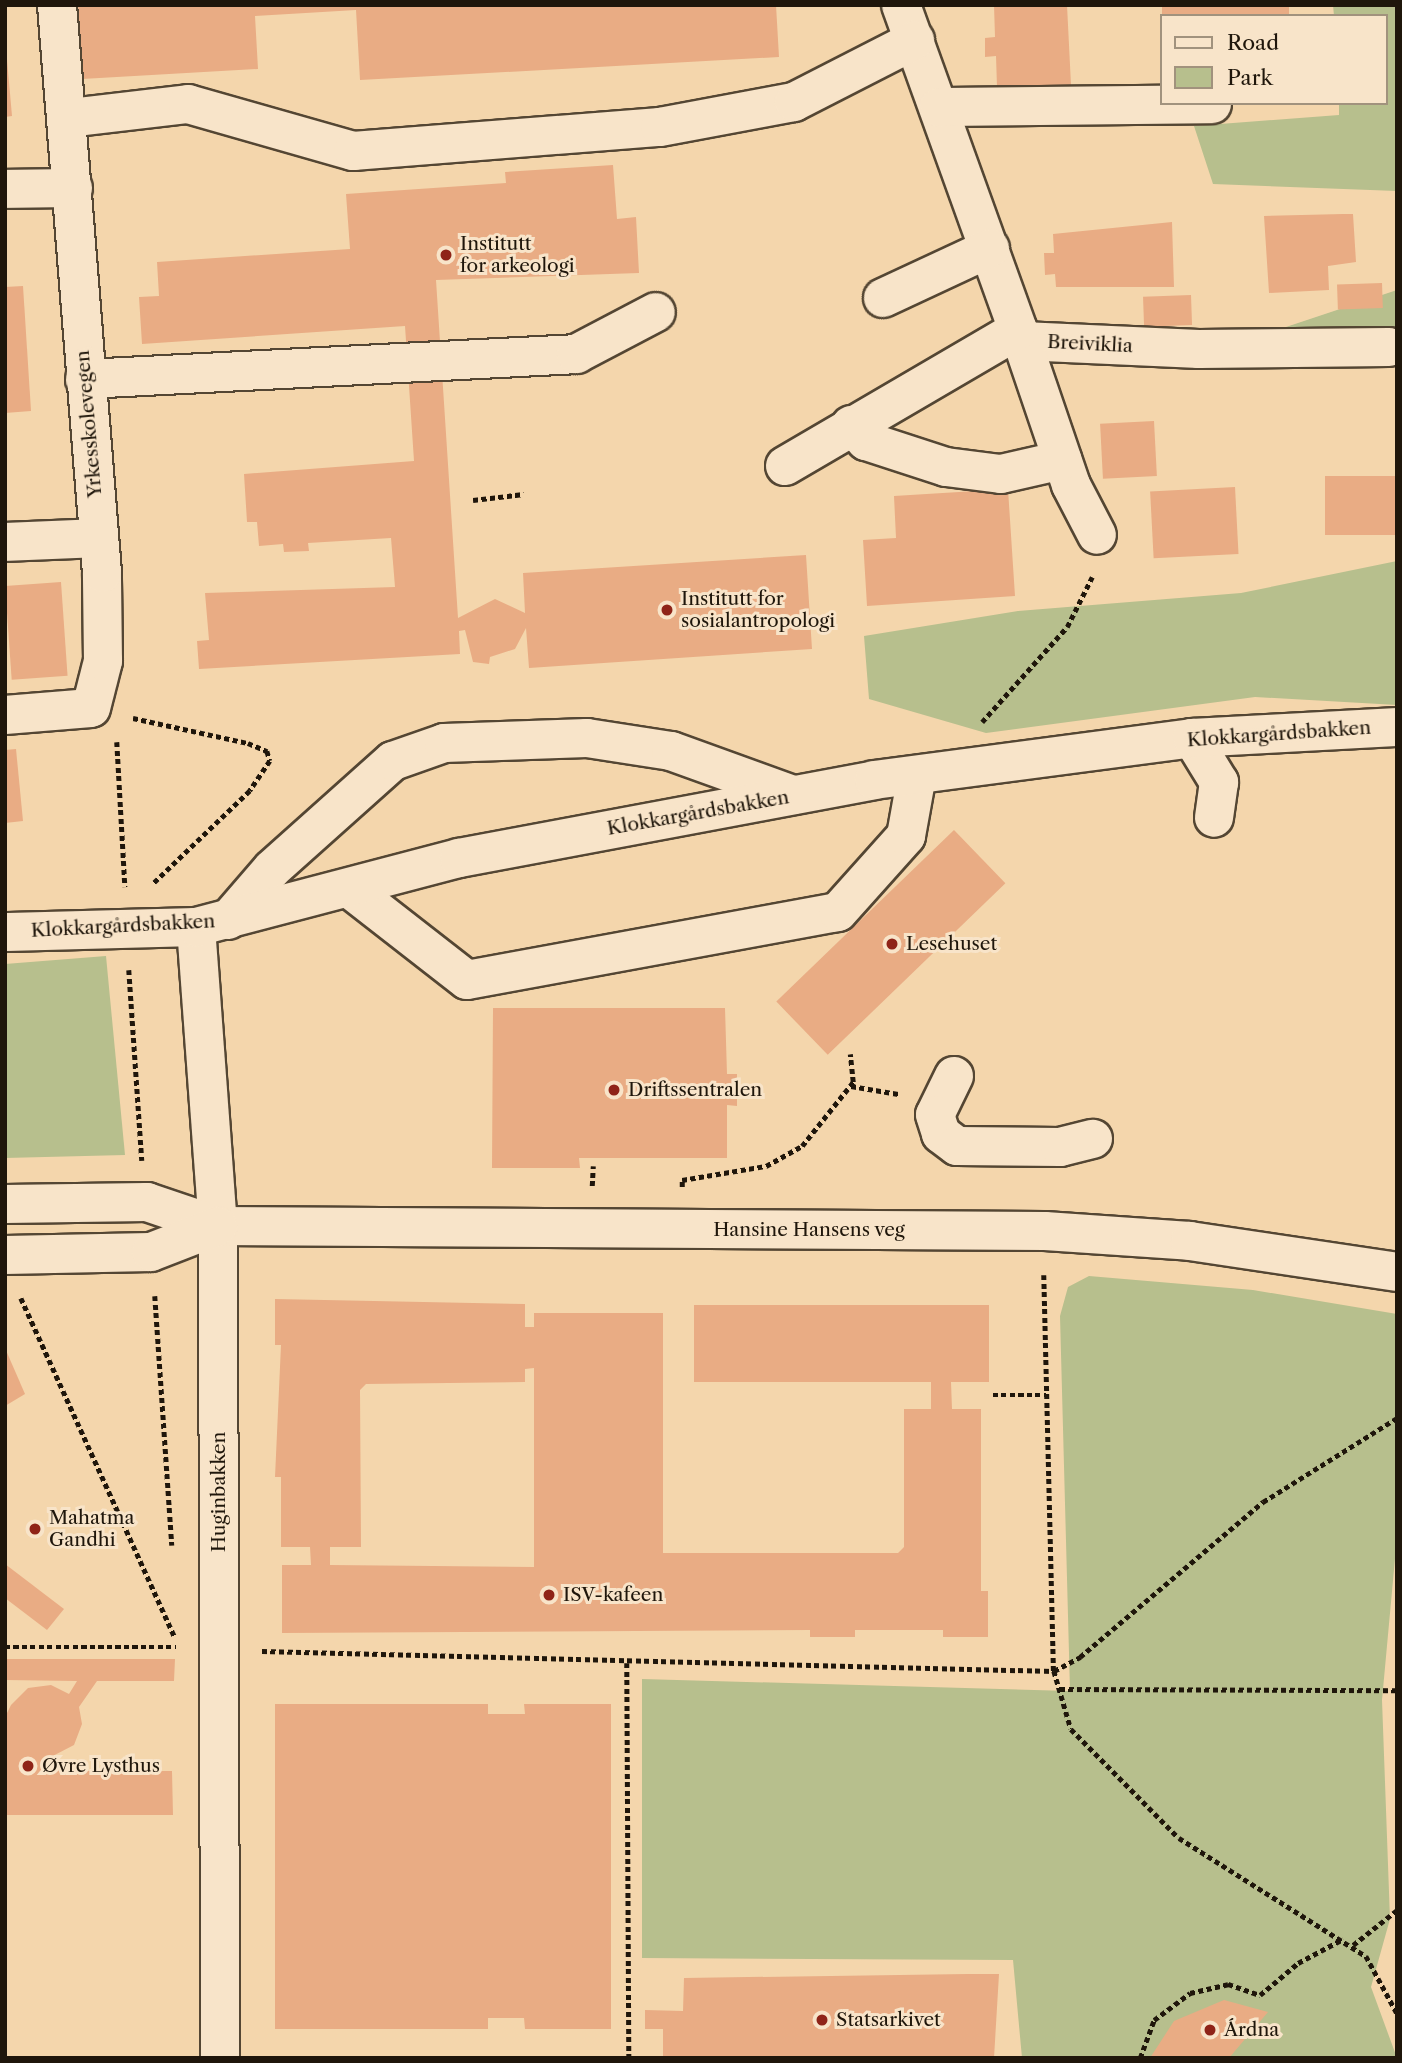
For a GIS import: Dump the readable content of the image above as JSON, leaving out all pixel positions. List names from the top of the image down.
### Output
{
  "streets": {
    "street": [
      "Breiviklia",
      "Yrkesskolevegen",
      "Klokkargårdsbakken",
      "Hansine Hansens veg",
      "Huginbakken"
    ]
  },
  "crossings": [
    ["Klokkargårdsbakken", "Huginbakken"],
    ["Hansine Hansens veg", "Huginbakken"]
  ],
  "places": [
    "Institutt for arkeologi",
    "Institutt for sosialantropologi",
    "Lesehuset",
    "Driftssentralen",
    "Mahatma Gandhi",
    "ISV-kafeen",
    "Øvre Lysthus",
    "Statsarkivet",
    "Árdna"
  ],
  "legend": ["Road", "Park"]
}
